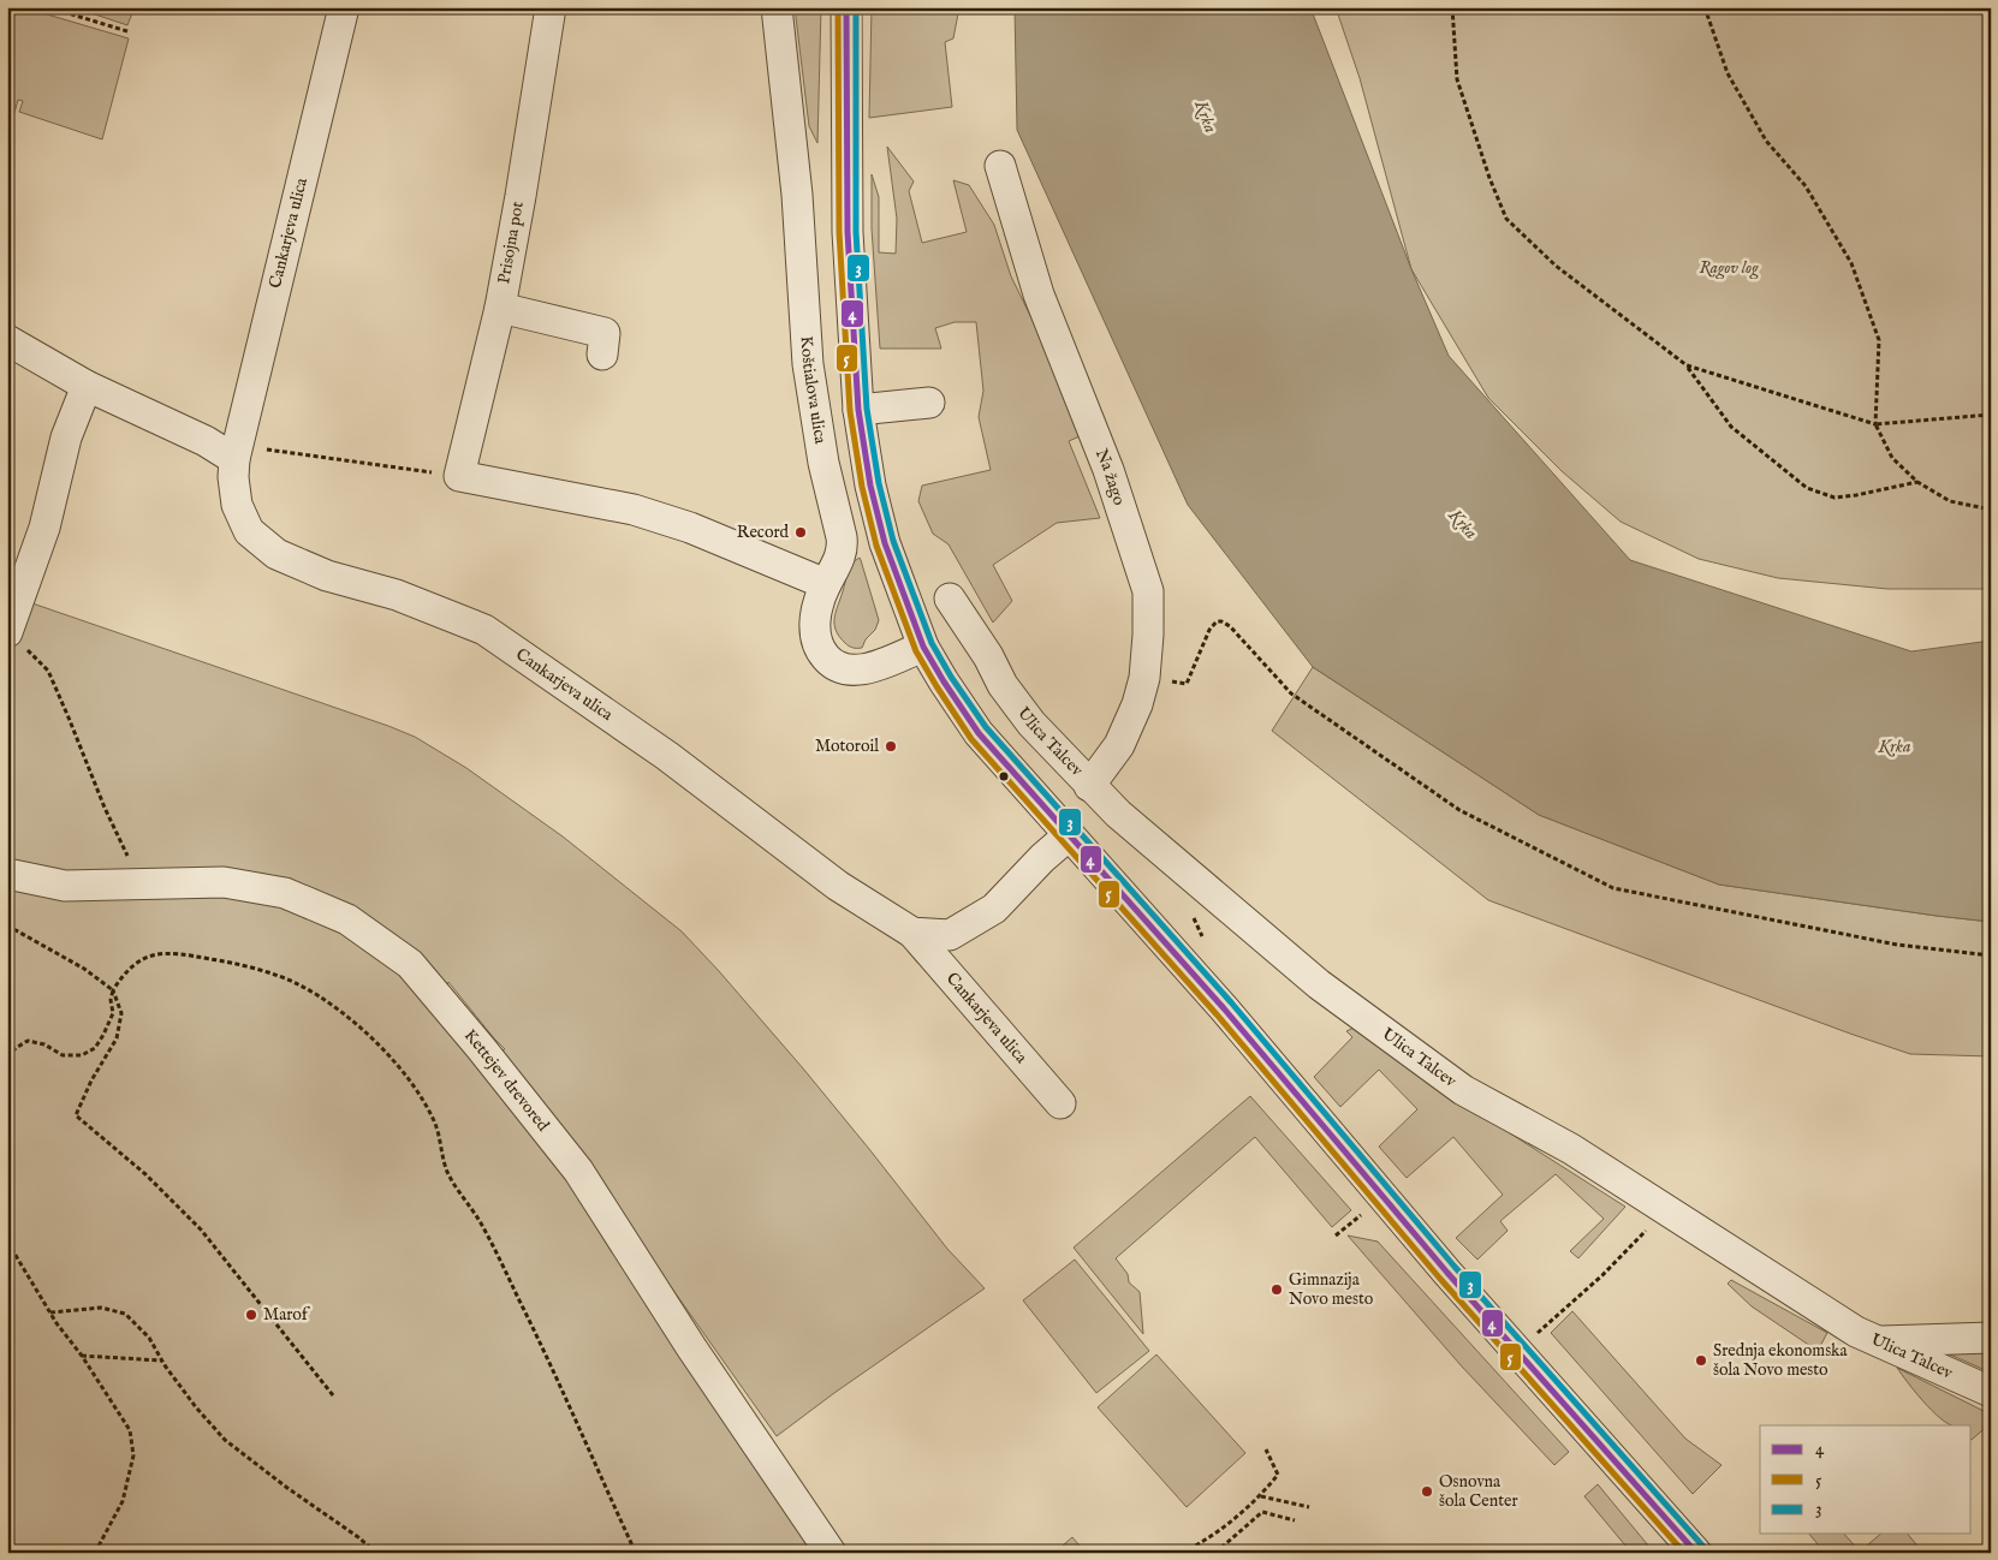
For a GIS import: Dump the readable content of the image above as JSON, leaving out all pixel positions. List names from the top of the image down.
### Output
{
  "streets": {
    "street": [
      "Cankarjeva ulica",
      "Prisojna pot",
      "Koštialova ulica",
      "Na žago",
      "Ulica Talcev",
      "Kettejev drevored"
    ]
  },
  "crossings": [
    ["Na žago", "Ulica Talcev"]
  ],
  "water": ["Krka"],
  "parks": ["Ragov log"],
  "places": [
    "Record",
    "Motoroil",
    "Gimnazija Novo mesto",
    "Marof",
    "Srednja ekonomska šola Novo mesto",
    "Osnovna šola Center"
  ],
  "lines": ["transit line 4", "transit line 5", "transit line 3"],
  "legend": ["4", "5", "3"]
}
